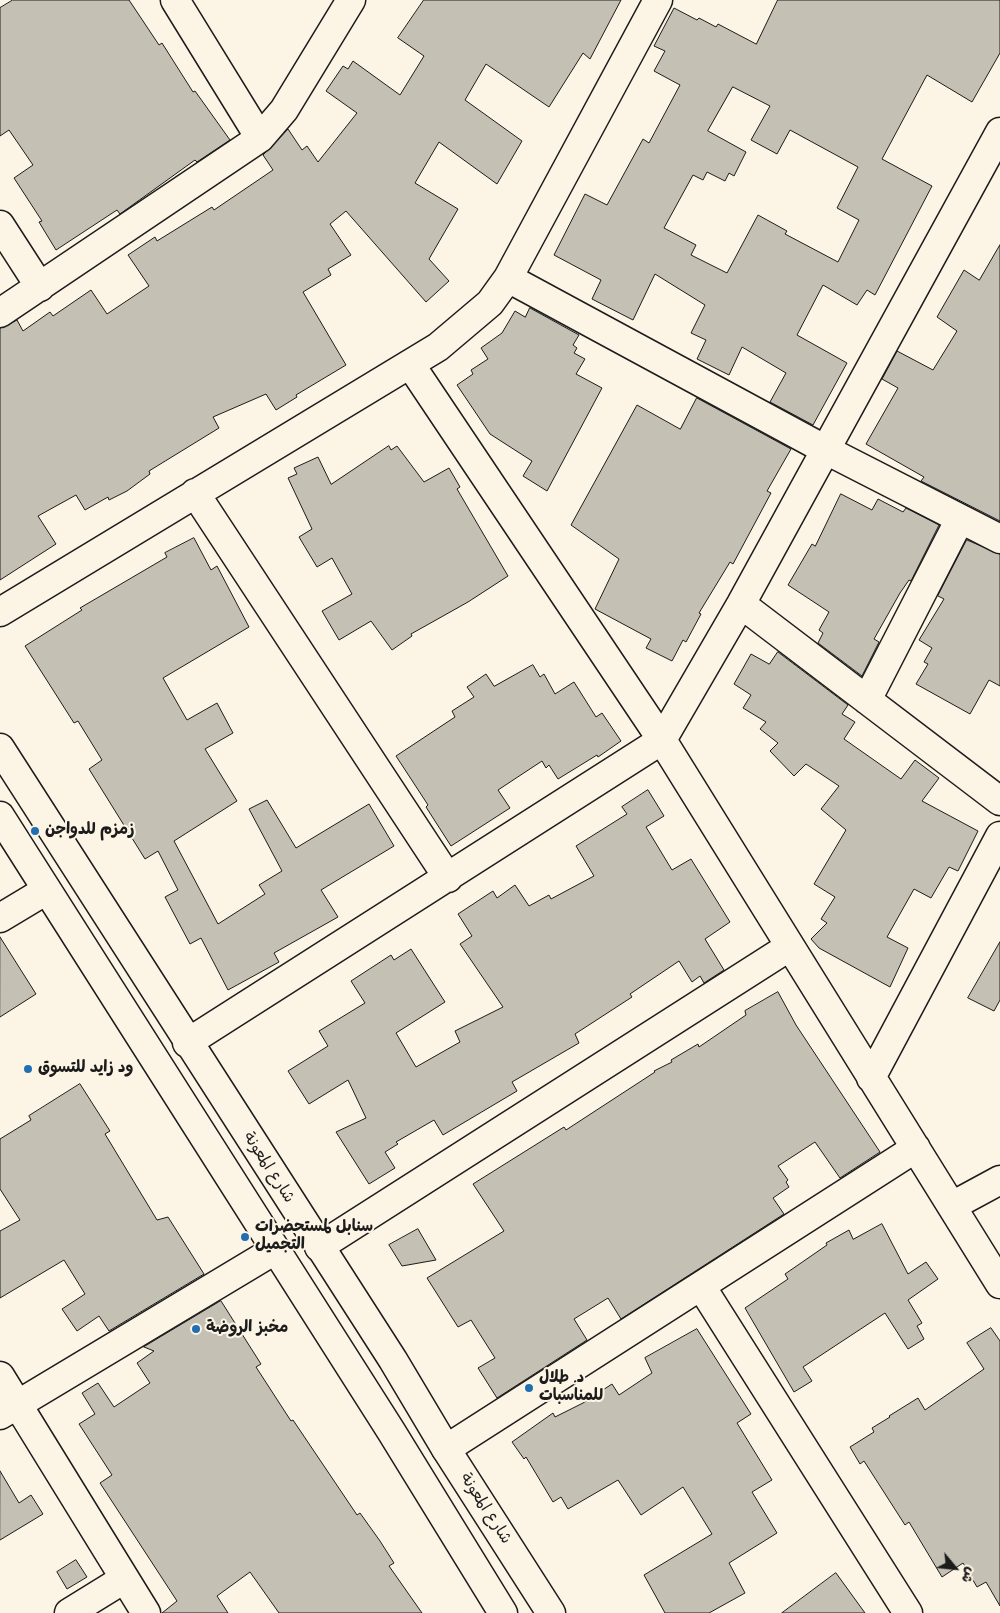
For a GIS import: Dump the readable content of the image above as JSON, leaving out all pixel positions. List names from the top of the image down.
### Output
{
  "streets": {
    "main road": ["شارع المعونة"]
  },
  "places": [
    "زمزم للدواجن",
    "ود زايد للتسوق",
    "سنابل لمستحضرات التجميل",
    "مخبز الروضة",
    "د. طلال للمناسبات"
  ],
  "north": "bottom right"
}
